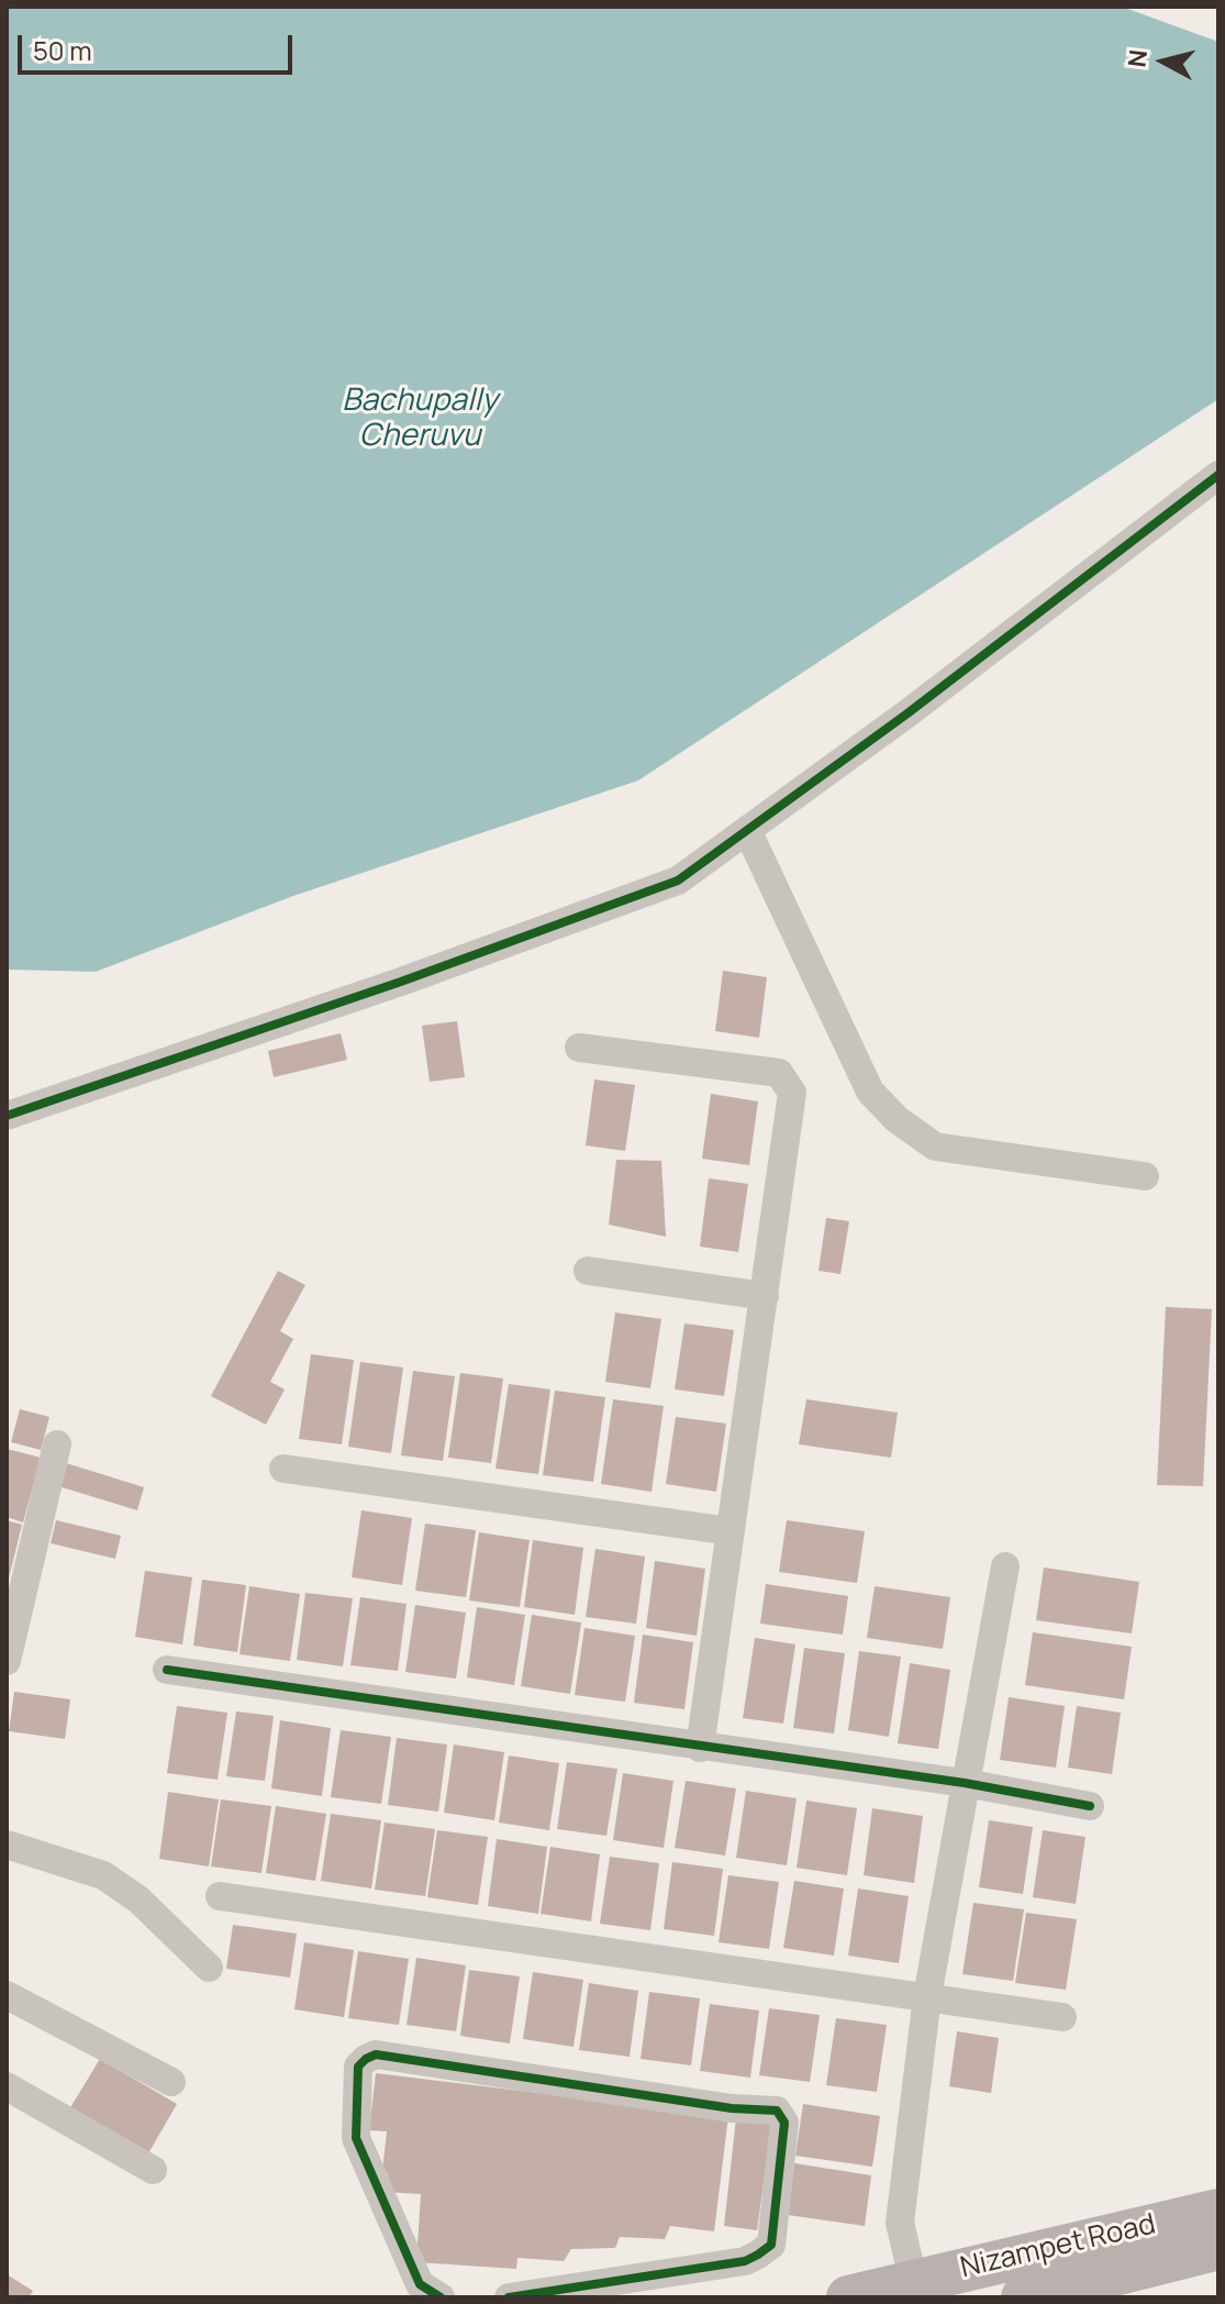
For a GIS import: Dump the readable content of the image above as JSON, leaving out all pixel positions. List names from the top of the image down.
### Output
{
  "streets": {
    "main road": ["Nizampet Road"]
  },
  "water": ["Bachupally Cheruvu"],
  "scale_bar": "50 m",
  "north": "left"
}
